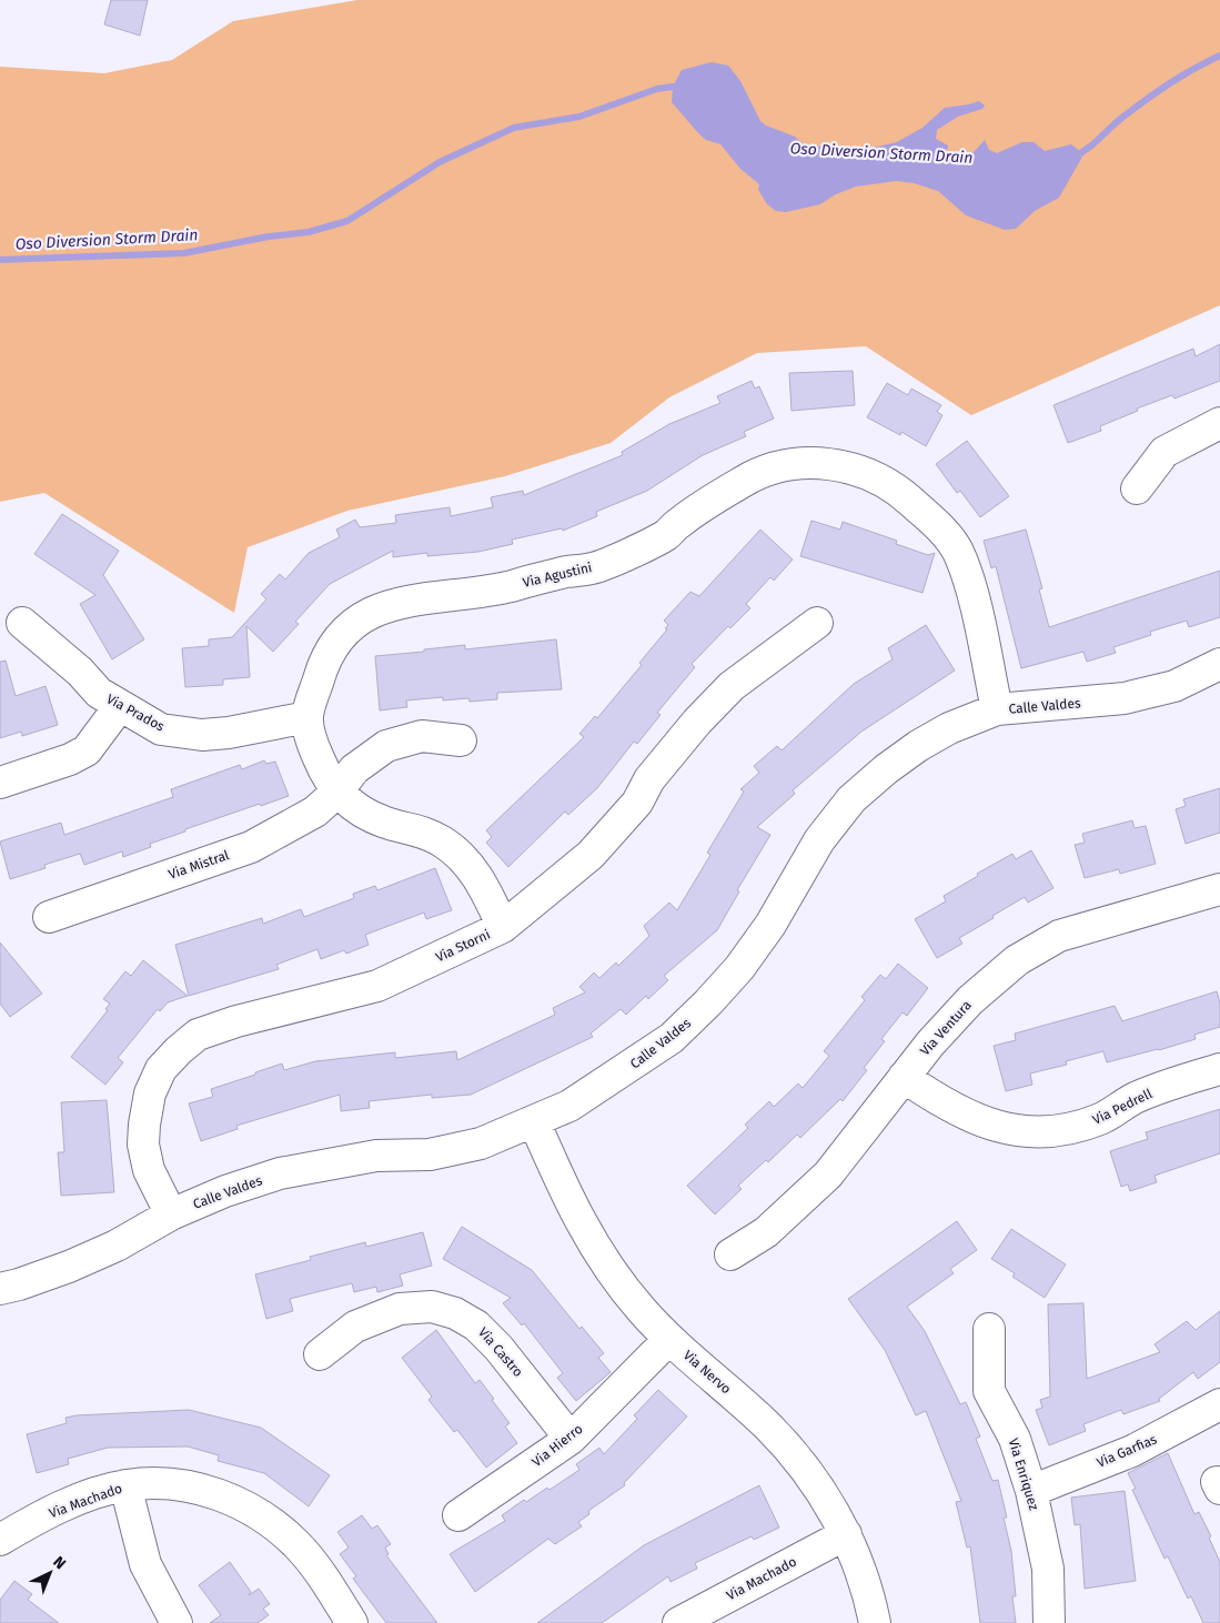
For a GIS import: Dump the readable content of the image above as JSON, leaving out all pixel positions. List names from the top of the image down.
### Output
{
  "streets": {
    "street": [
      "Via Agustini",
      "Calle Valdes",
      "Via Prados",
      "Via Mistral",
      "Via Storni",
      "Via Ventura",
      "Via Pedrell",
      "Via Castro",
      "Via Nervo",
      "Via Hierro",
      "Via Garfias",
      "Via Enriquez",
      "Via Machado"
    ]
  },
  "crossings": [
    ["Via Agustini", "Calle Valdes"],
    ["Via Agustini", "Via Prados"],
    ["Via Agustini", "Via Mistral"],
    ["Via Agustini", "Via Storni"],
    ["Calle Valdes", "Via Storni"],
    ["Calle Valdes", "Via Nervo"],
    ["Via Ventura", "Via Pedrell"],
    ["Via Castro", "Via Hierro"],
    ["Via Nervo", "Via Hierro"],
    ["Via Nervo", "Via Machado"],
    ["Via Garfias", "Via Enriquez"]
  ],
  "water": ["Oso Diversion Storm Drain"],
  "north": "top right"
}
